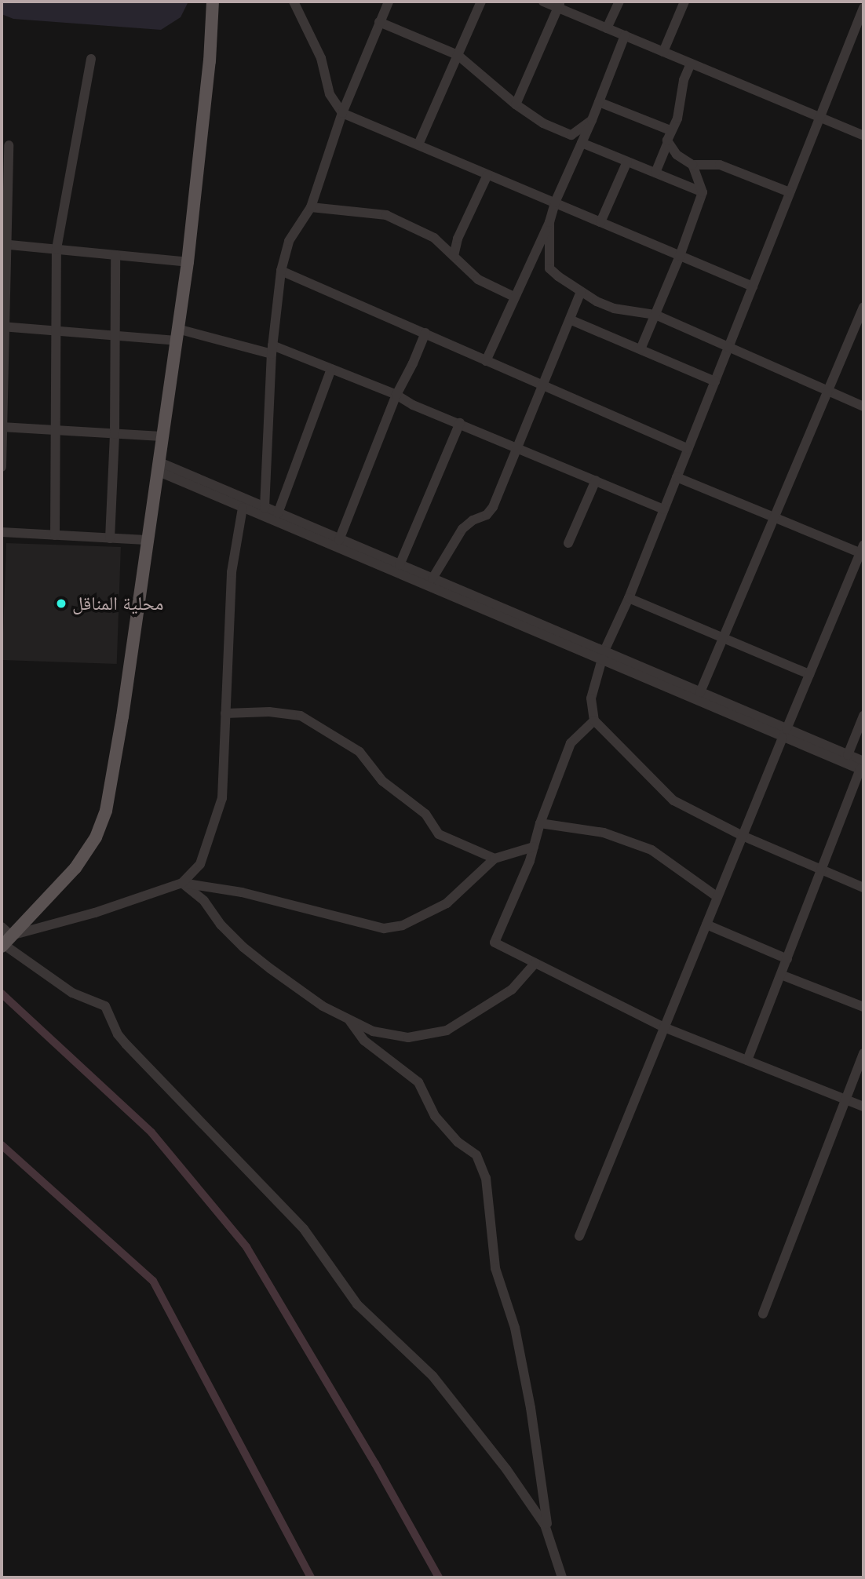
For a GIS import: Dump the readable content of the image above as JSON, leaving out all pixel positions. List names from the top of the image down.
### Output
{
  "places": ["محلية المناقل"]
}
